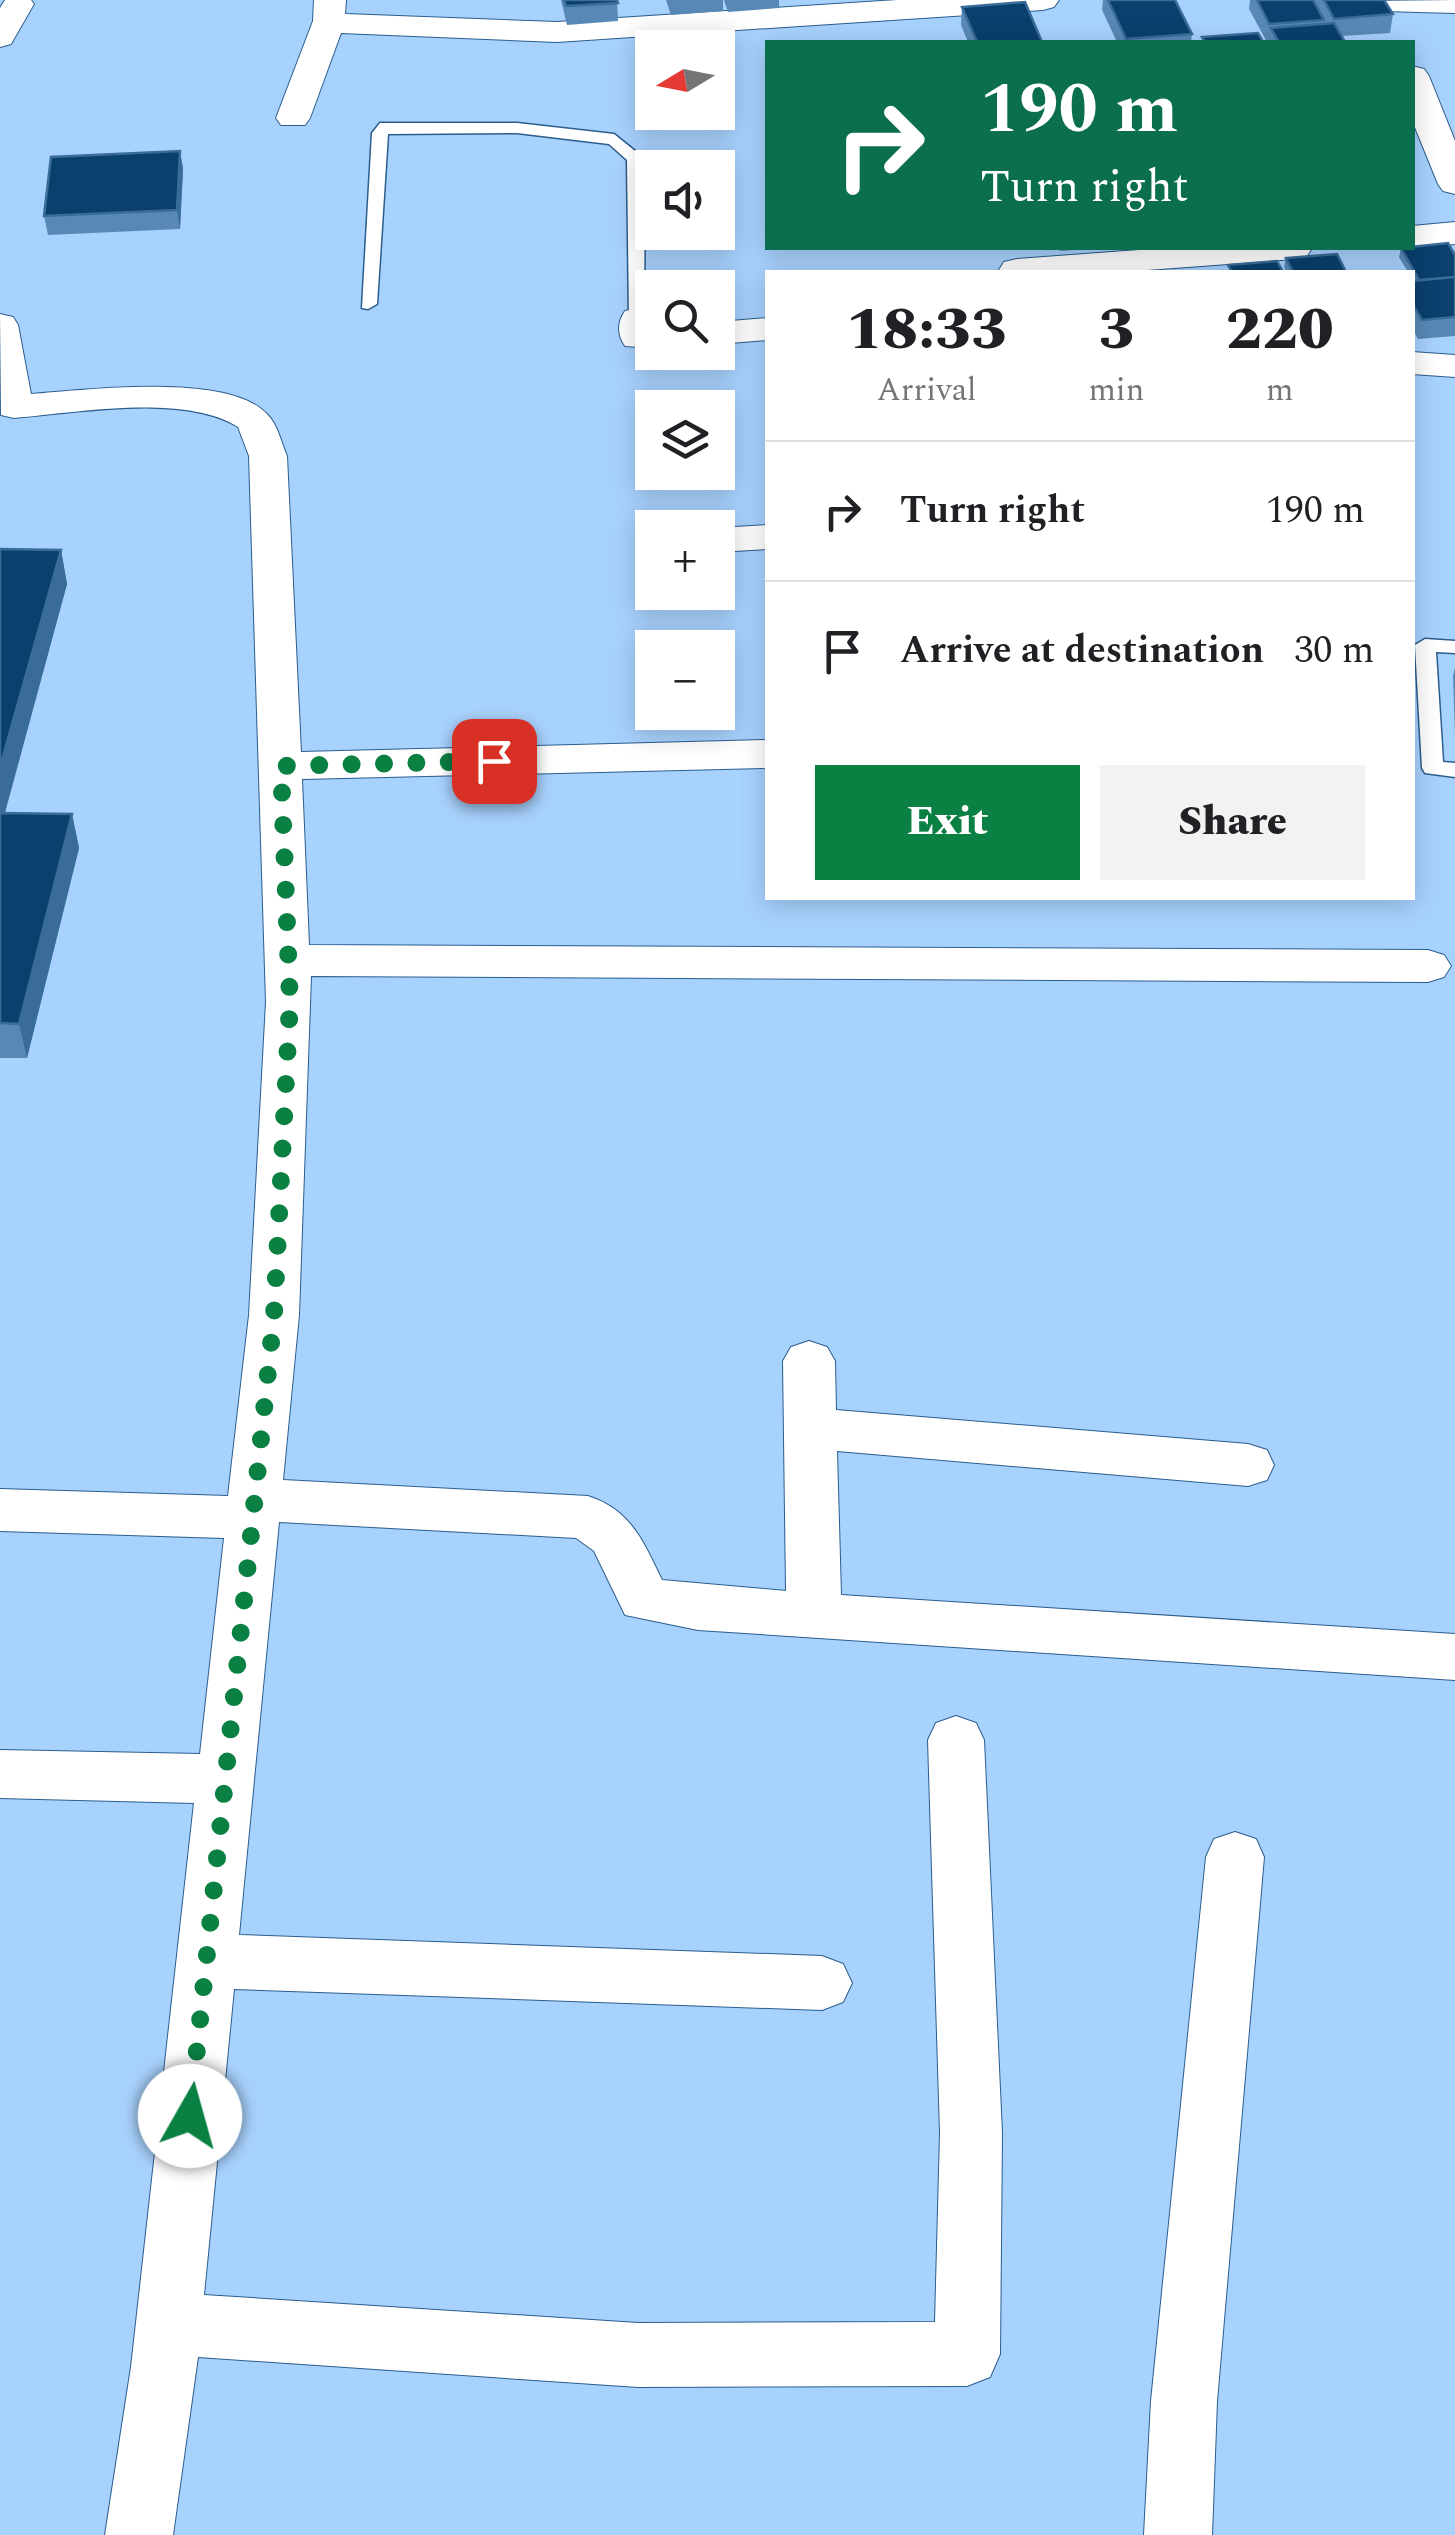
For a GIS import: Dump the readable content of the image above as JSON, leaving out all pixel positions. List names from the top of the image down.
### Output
{
  "north": "left",
  "page": {
    "map_buttons": ["+", "−"],
    "turn": ["190 m", "Turn right"],
    "eta": [
      "18:33",
      "Arrival",
      "3",
      "min",
      "220",
      "m"
    ],
    "list": [
      {
        "name": "Turn right",
        "value": "190 m"
      },
      {
        "name": "Arrive at destination",
        "value": "30 m"
      }
    ],
    "buttons": ["Exit", "Share"]
  }
}
